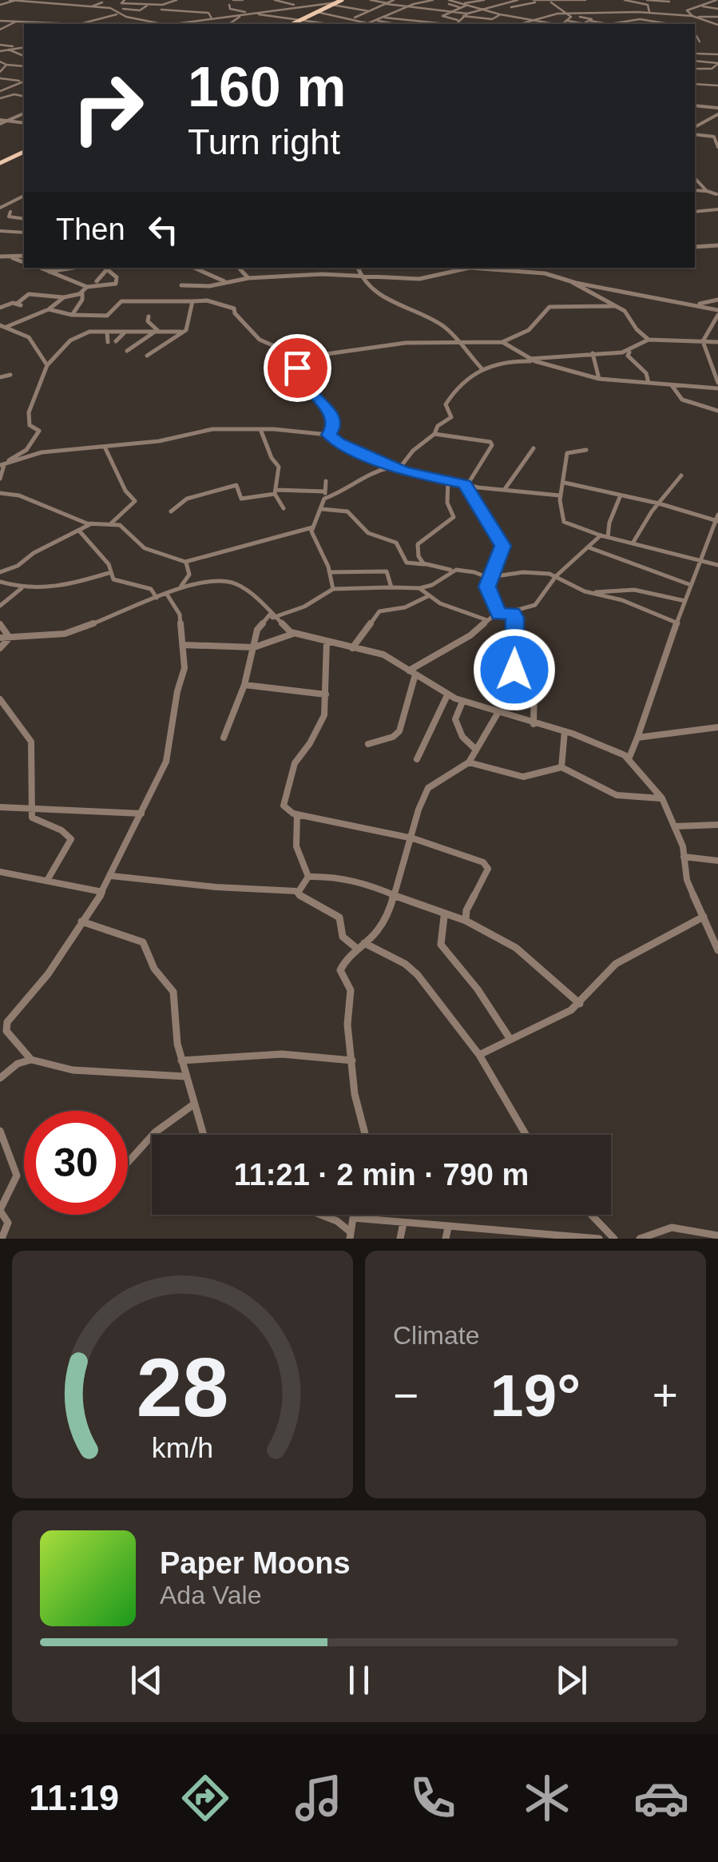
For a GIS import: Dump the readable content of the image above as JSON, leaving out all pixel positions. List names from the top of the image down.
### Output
{
  "page": {
    "turn": ["160 m", "Turn right"],
    "then": "Then",
    "limit": "30",
    "trip": "11:21 · 2 min · 790 m",
    "tile": "Climate",
    "heat": ["−", "19°", "+"],
    "song": ["Paper Moons", "Ada Vale"],
    "tabs": "11:19",
    "gauge": ["28", "km/h"]
  }
}
